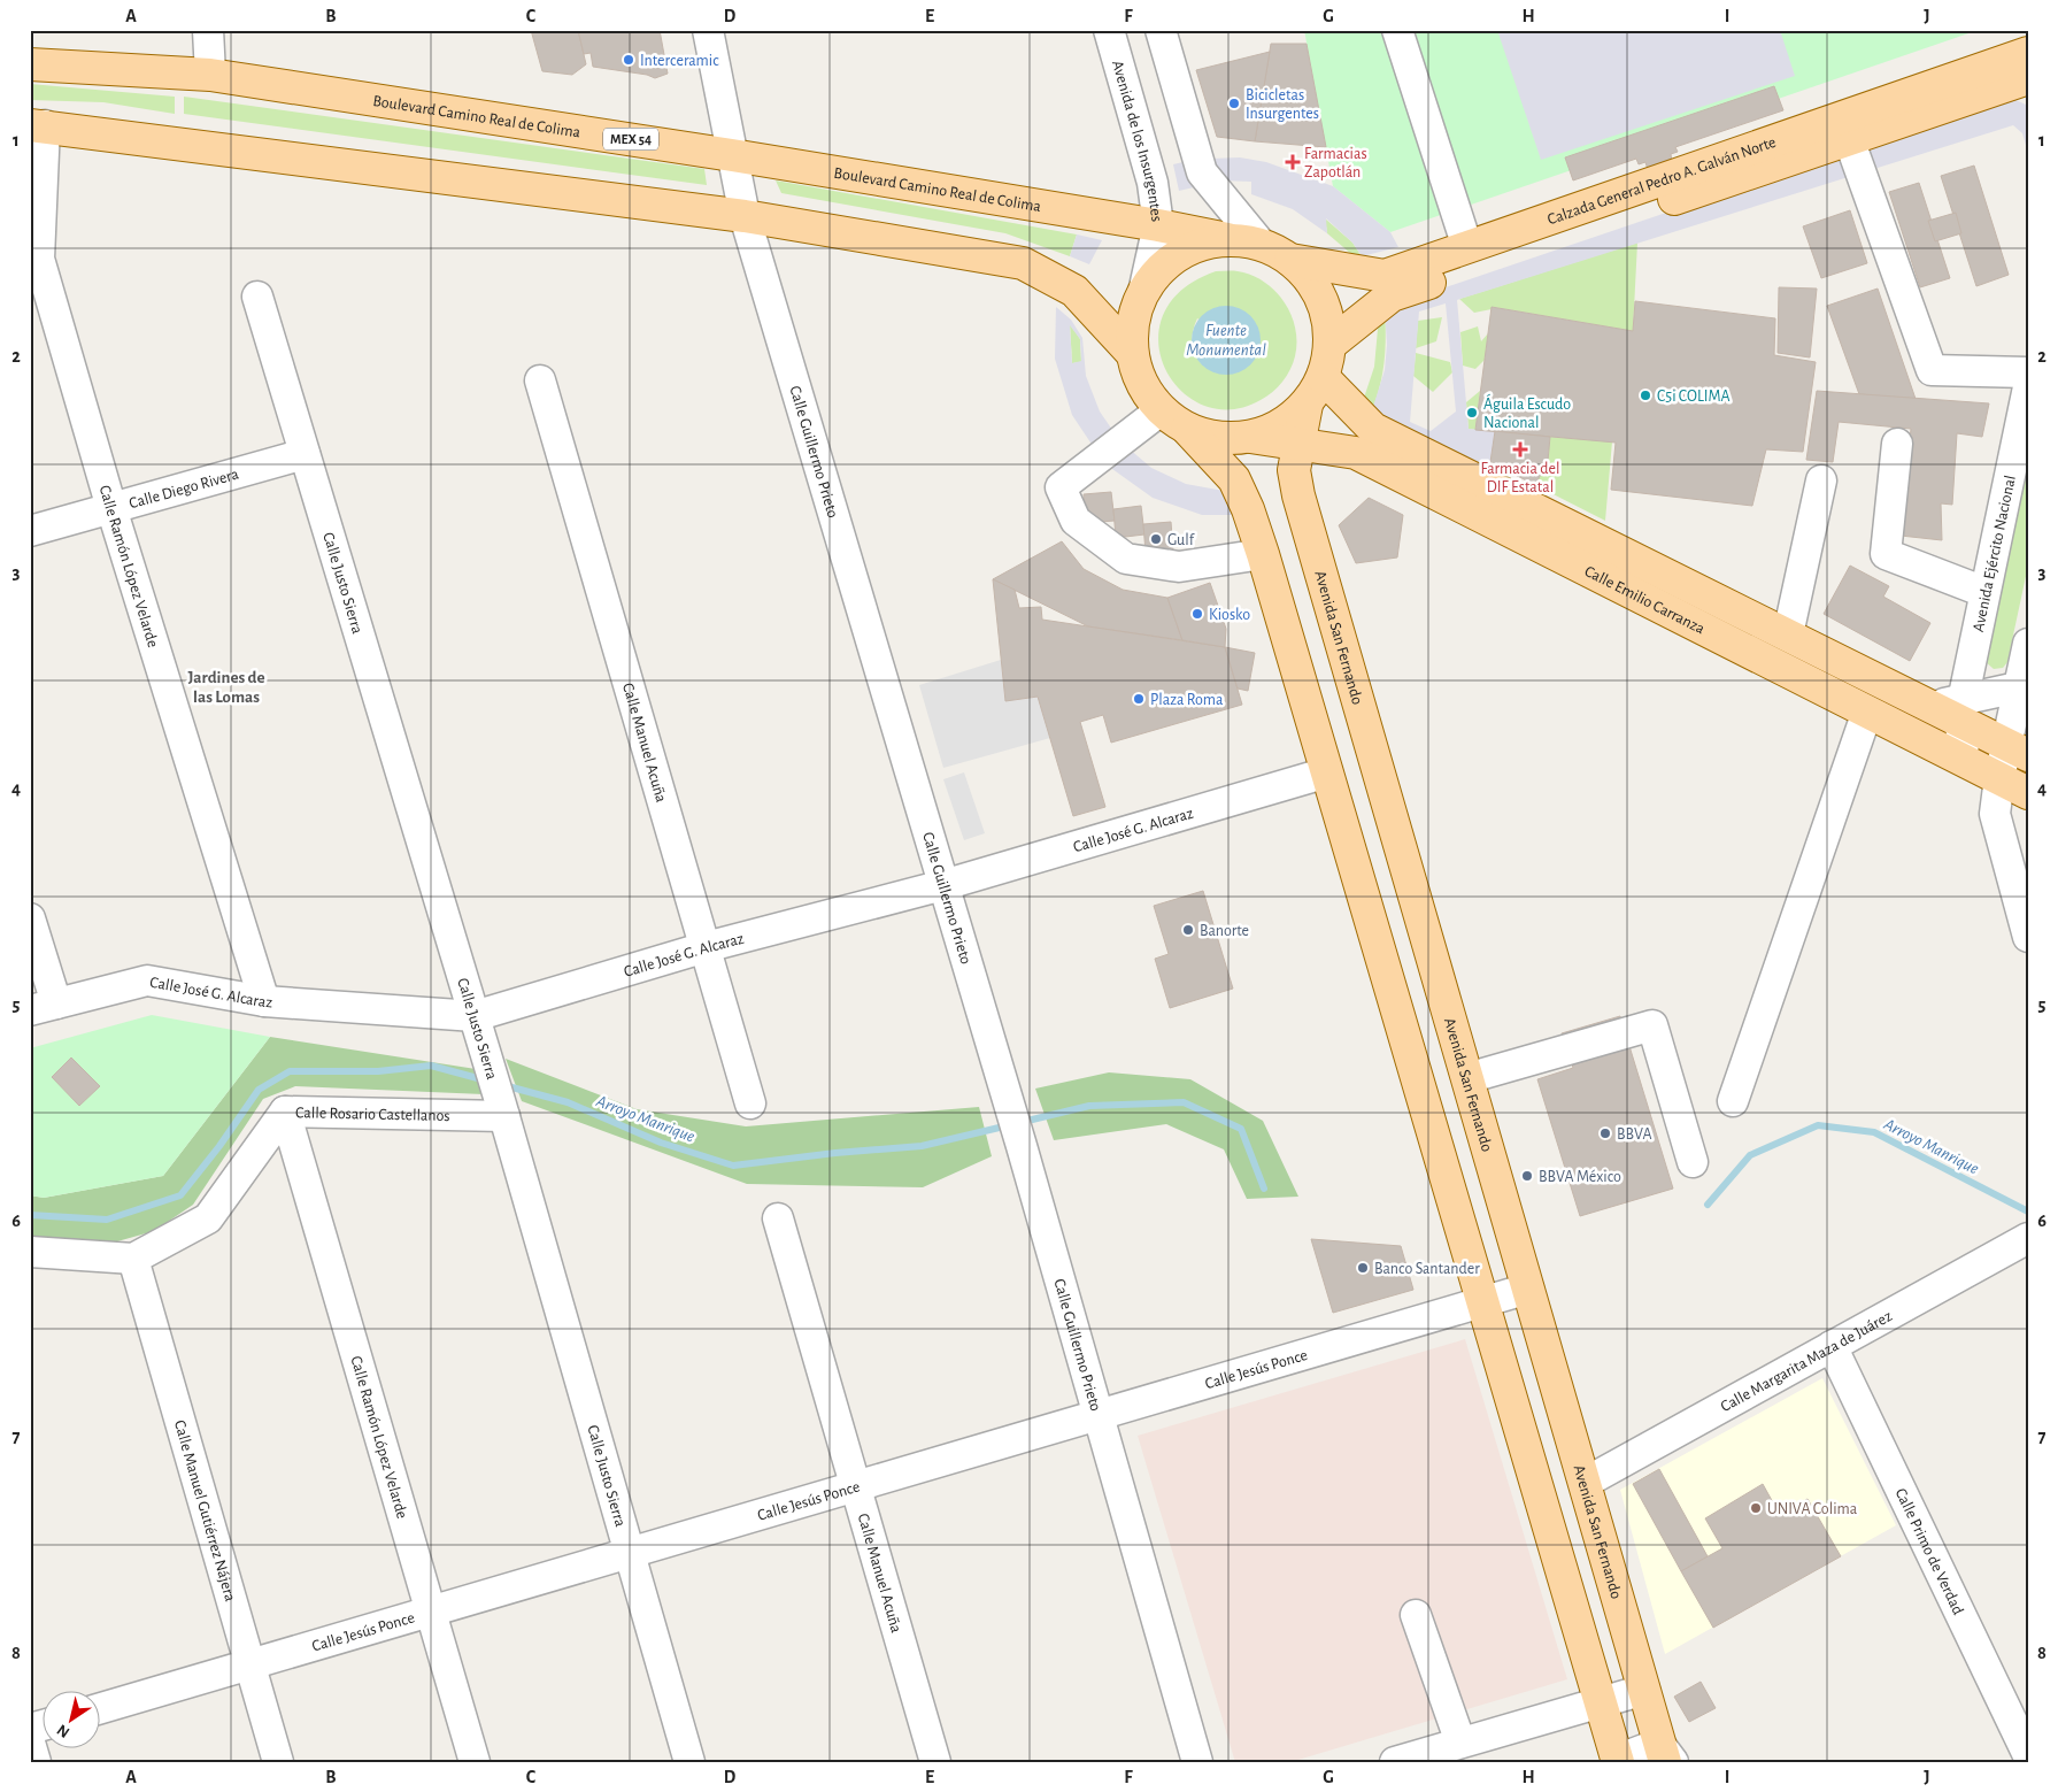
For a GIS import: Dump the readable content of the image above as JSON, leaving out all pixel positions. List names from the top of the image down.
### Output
{
  "streets": {
    "main road": [
      "Boulevard Camino Real de Colima",
      "MEX 54",
      "Calzada General Pedro A. Galván Norte",
      "Calle Emilio Carranza",
      "Avenida San Fernando"
    ],
    "street": [
      "Avenida de los Insurgentes",
      "Calle Guillermo Prieto",
      "Calle Diego Rivera",
      "Avenida Ejército Nacional",
      "Calle Ramón López Velarde",
      "Calle Justo Sierra",
      "Calle Manuel Acuña",
      "Calle José G. Alcaraz",
      "Calle Rosario Castellanos",
      "Calle Margarita Maza de Juárez",
      "Calle Jesús Ponce",
      "Calle Manuel Gutiérrez Nájera",
      "Calle Primo de Verdad"
    ]
  },
  "crossings": [
    ["Boulevard Camino Real de Colima", "Avenida de los Insurgentes"],
    ["Boulevard Camino Real de Colima", "Calzada General Pedro A. Galván Norte"],
    ["Boulevard Camino Real de Colima", "Calle Guillermo Prieto"],
    ["Boulevard Camino Real de Colima", "Calle Emilio Carranza"],
    ["Boulevard Camino Real de Colima", "Avenida San Fernando"],
    ["Avenida de los Insurgentes", "Calzada General Pedro A. Galván Norte"],
    ["Avenida de los Insurgentes", "Calle Emilio Carranza"],
    ["Avenida de los Insurgentes", "Avenida San Fernando"],
    ["Calzada General Pedro A. Galván Norte", "Calle Emilio Carranza"],
    ["Calzada General Pedro A. Galván Norte", "Avenida San Fernando"],
    ["Calle Guillermo Prieto", "Calle José G. Alcaraz"],
    ["Calle Guillermo Prieto", "Calle Jesús Ponce"],
    ["Calle Diego Rivera", "Calle Ramón López Velarde"],
    ["Calle Diego Rivera", "Calle Justo Sierra"],
    ["Avenida Ejército Nacional", "Calle Emilio Carranza"],
    ["Calle Ramón López Velarde", "Calle José G. Alcaraz"],
    ["Calle Ramón López Velarde", "Calle Rosario Castellanos"],
    ["Calle Ramón López Velarde", "Calle Jesús Ponce"],
    ["Calle Justo Sierra", "Calle José G. Alcaraz"],
    ["Calle Justo Sierra", "Calle Rosario Castellanos"],
    ["Calle Justo Sierra", "Calle Jesús Ponce"],
    ["Calle Emilio Carranza", "Avenida San Fernando"],
    ["Avenida San Fernando", "Calle Margarita Maza de Juárez"],
    ["Avenida San Fernando", "Calle Jesús Ponce"],
    ["Calle Manuel Acuña", "Calle José G. Alcaraz"],
    ["Calle Manuel Acuña", "Calle Jesús Ponce"],
    ["Calle Rosario Castellanos", "Calle Manuel Gutiérrez Nájera"],
    ["Calle Margarita Maza de Juárez", "Calle Primo de Verdad"],
    ["Calle Jesús Ponce", "Calle Manuel Gutiérrez Nájera"]
  ],
  "districts": ["Jardines de las Lomas"],
  "water": ["Fuente Monumental", "Arroyo Manrique"],
  "places": {
    "other": [
      "Interceramic",
      "Bicicletas Insurgentes",
      "C5i COLIMA",
      "Águila Escudo Nacional",
      "Gulf",
      "Kiosko",
      "Plaza Roma",
      "Banorte",
      "BBVA",
      "BBVA México",
      "Banco Santander",
      "UNIVA Colima"
    ],
    "health": ["Farmacias Zapotlán", "Farmacia del DIF Estatal"]
  },
  "north": "bottom left",
  "grid": {
    "columns": [
      "A",
      "B",
      "C",
      "D",
      "E",
      "F",
      "G",
      "H",
      "I",
      "J"
    ],
    "rows": [
      "1",
      "2",
      "3",
      "4",
      "5",
      "6",
      "7",
      "8"
    ]
  }
}
